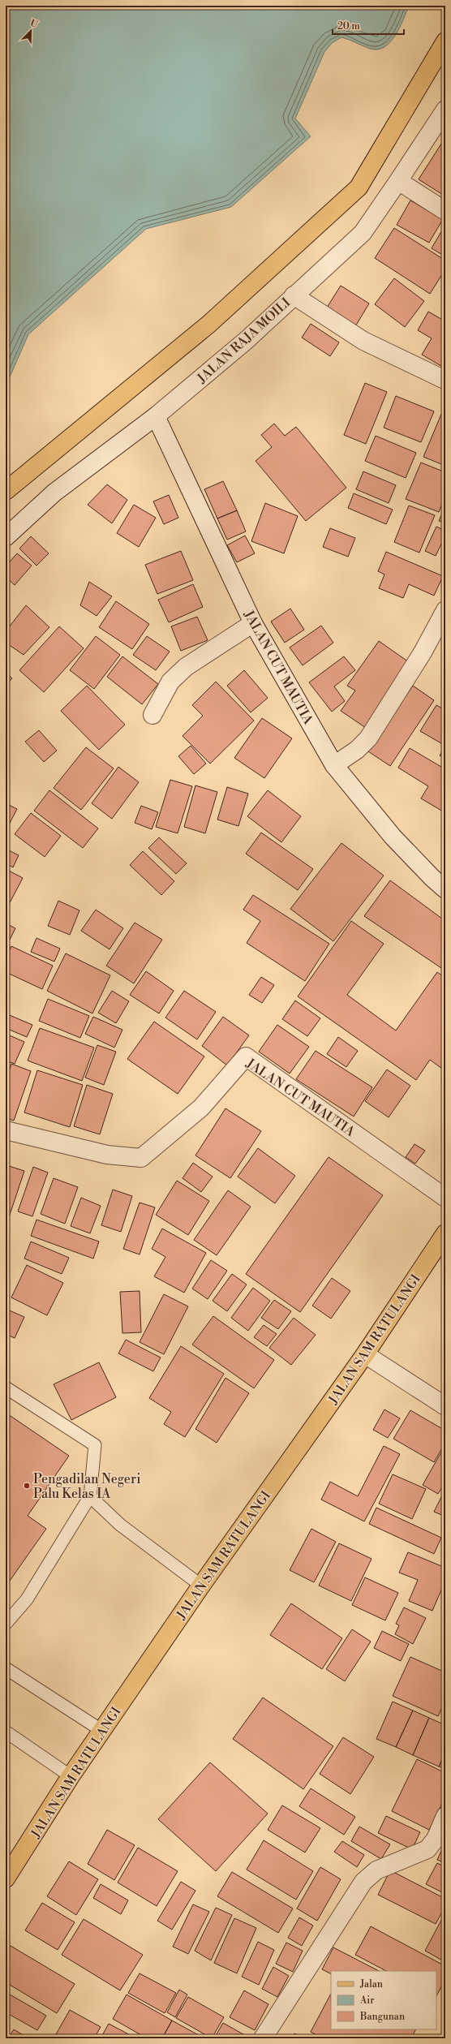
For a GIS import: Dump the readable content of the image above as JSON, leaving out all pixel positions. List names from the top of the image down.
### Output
{
  "streets": {
    "main road": ["JALAN SAM RATULANGI"],
    "street": ["JALAN RAJA MOILI", "JALAN CUT MAUTIA"]
  },
  "crossings": [
    ["JALAN RAJA MOILI", "JALAN CUT MAUTIA"]
  ],
  "places": ["Pengadilan Negeri Palu Kelas IA"],
  "legend": ["Jalan", "Air", "Bangunan"],
  "scale_bar": "20 m",
  "north": "top right"
}
